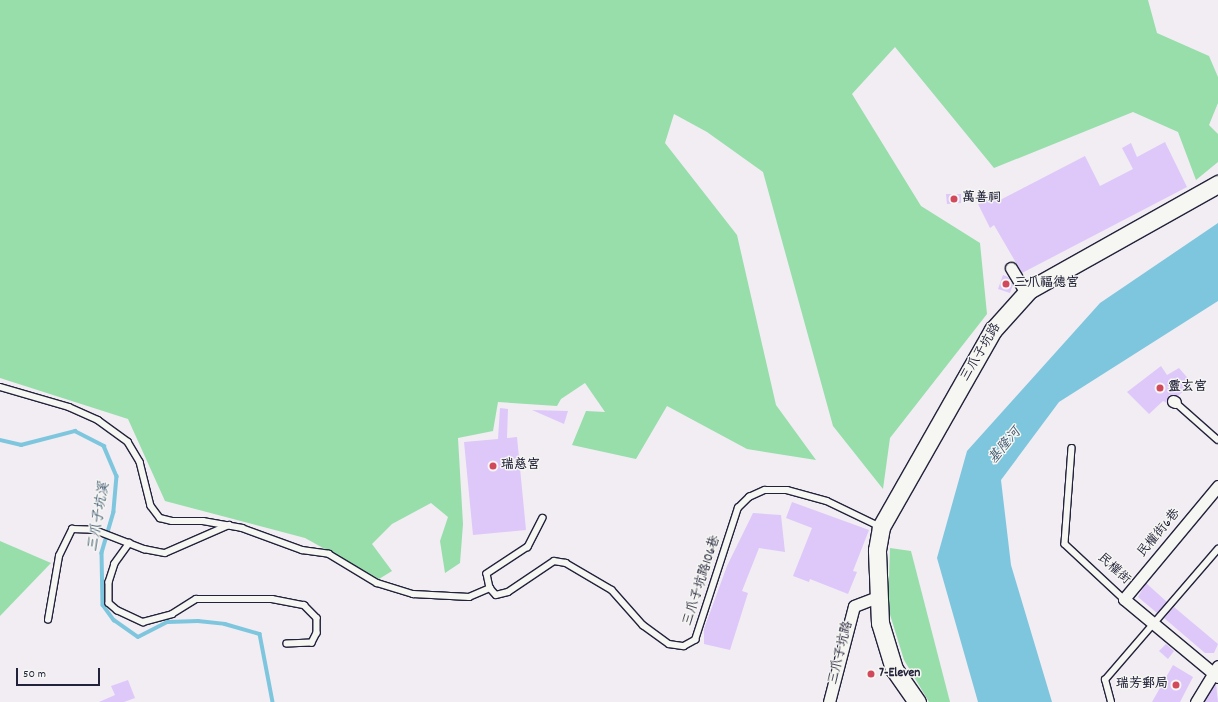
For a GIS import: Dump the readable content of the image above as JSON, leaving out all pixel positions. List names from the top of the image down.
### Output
{
  "streets": {
    "main road": ["三爪子坑路"],
    "street": ["民權街6巷", "民權街"],
    "lane": ["三爪子坑路106巷"]
  },
  "crossings": [
    ["三爪子坑路", "三爪子坑路106巷"],
    ["民權街6巷", "民權街"]
  ],
  "water": ["基隆河", "三爪子坑溪"],
  "places": [
    "萬善祠",
    "三爪福德宮",
    "靈玄宮",
    "瑞慈宮",
    "7-Eleven",
    "瑞芳郵局"
  ],
  "scale_bar": "50 m"
}
